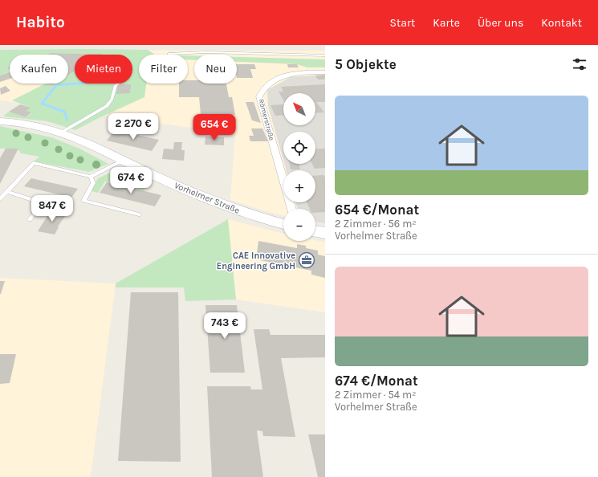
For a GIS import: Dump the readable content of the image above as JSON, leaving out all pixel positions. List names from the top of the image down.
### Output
{
  "streets": {
    "street": ["Römerstraße", "Vorhelmer Straße"]
  },
  "places": {
    "office": ["CAE Innovative Engineering GmbH"]
  },
  "north": "top left",
  "page": {
    "header": "Habito",
    "nav": [
      "Start",
      "Karte",
      "Über uns",
      "Kontakt"
    ],
    "heading": "5 Objekte",
    "chip": [
      "Kaufen",
      "Mieten",
      "Filter",
      "Neu"
    ],
    "list": [
      {
        "name": "654 €/Monat",
        "note": "2 Zimmer · 56 m² · Vorhelmer Straße"
      },
      {
        "name": "674 €/Monat",
        "note": "2 Zimmer · 54 m² · Vorhelmer Straße"
      }
    ],
    "map_buttons": ["+", "−"],
    "price": [
      "2 270 €",
      "654 €",
      "674 €",
      "847 €",
      "743 €"
    ]
  }
}
